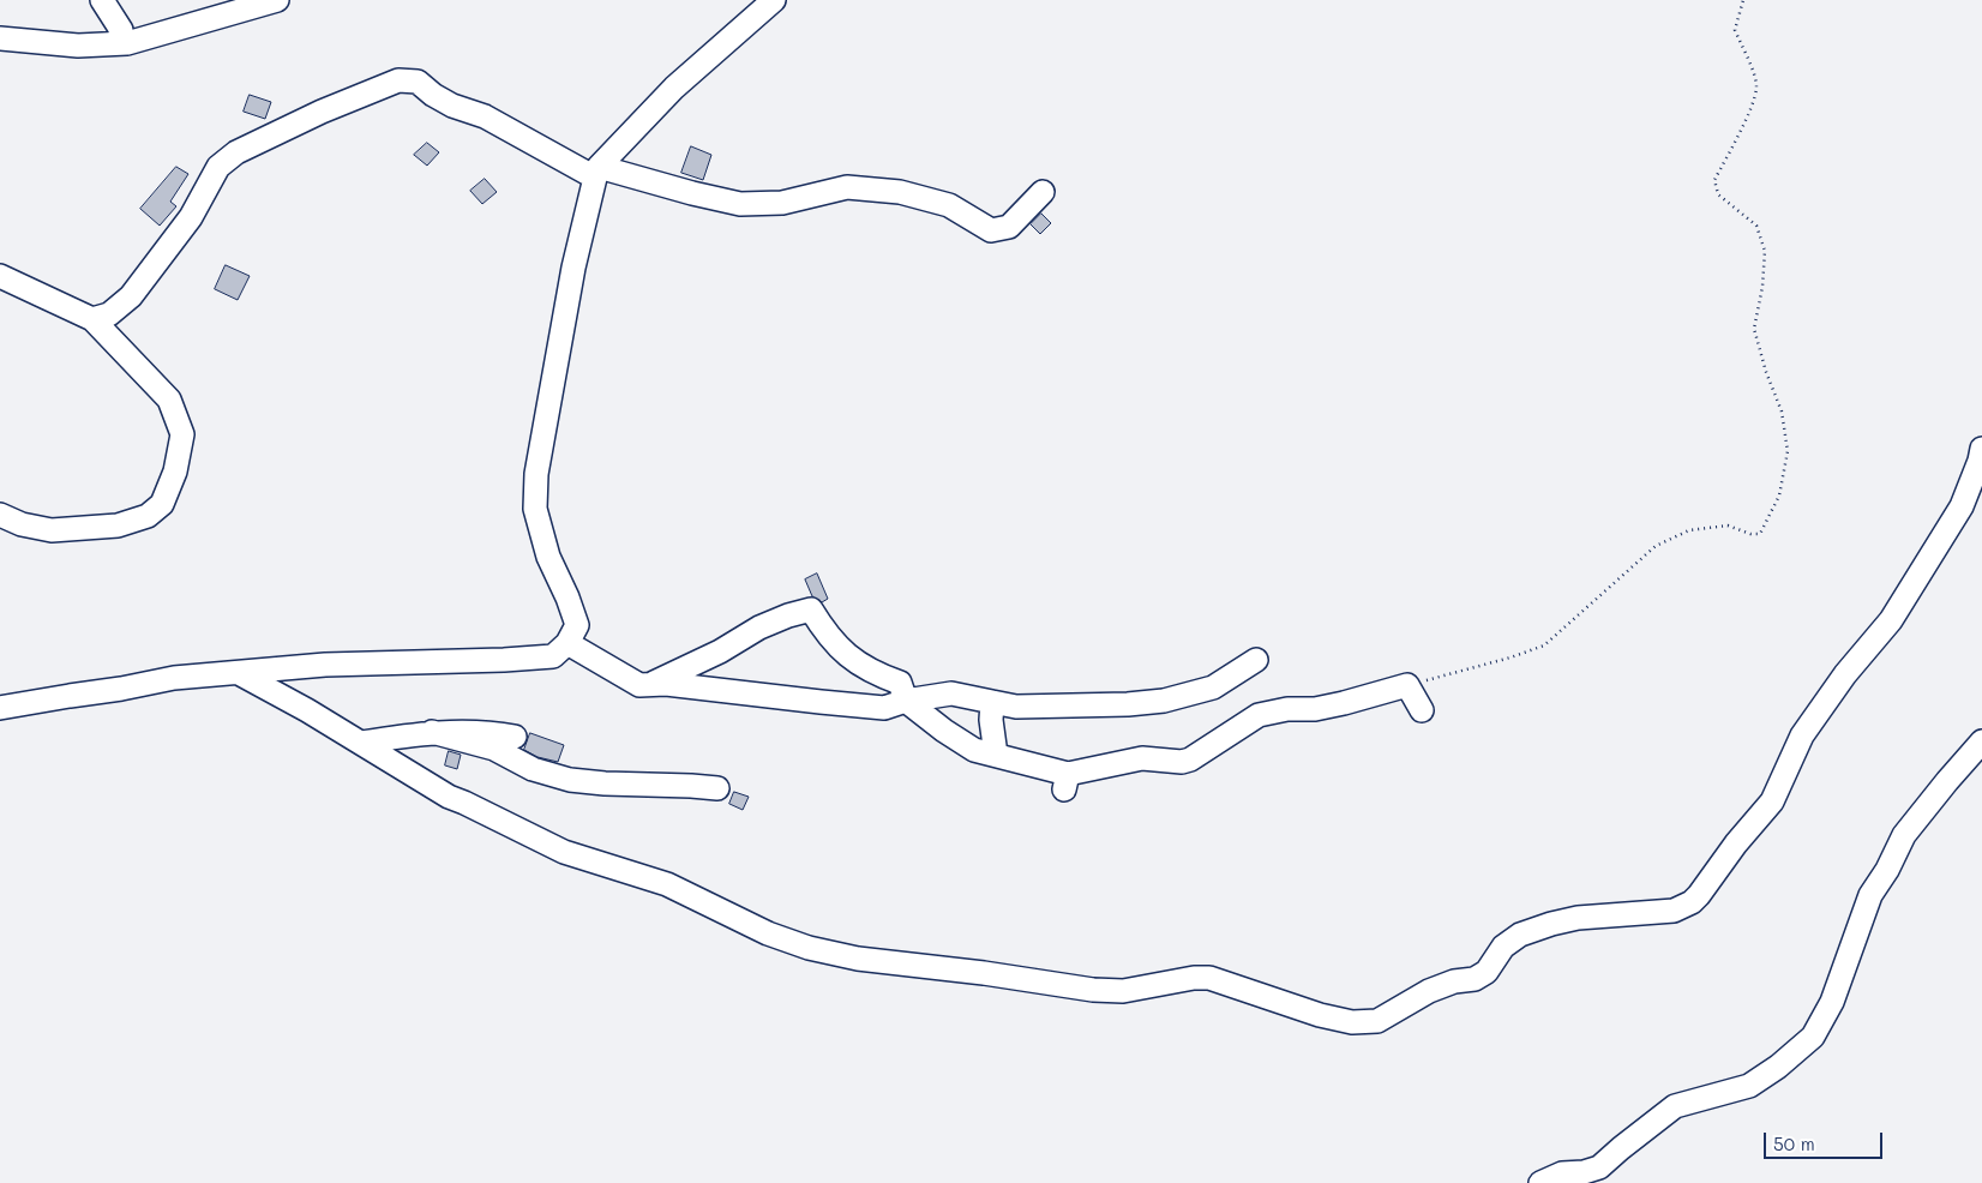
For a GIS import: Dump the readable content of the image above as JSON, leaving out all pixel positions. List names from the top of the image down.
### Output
{
  "scale_bar": "50 m"
}
